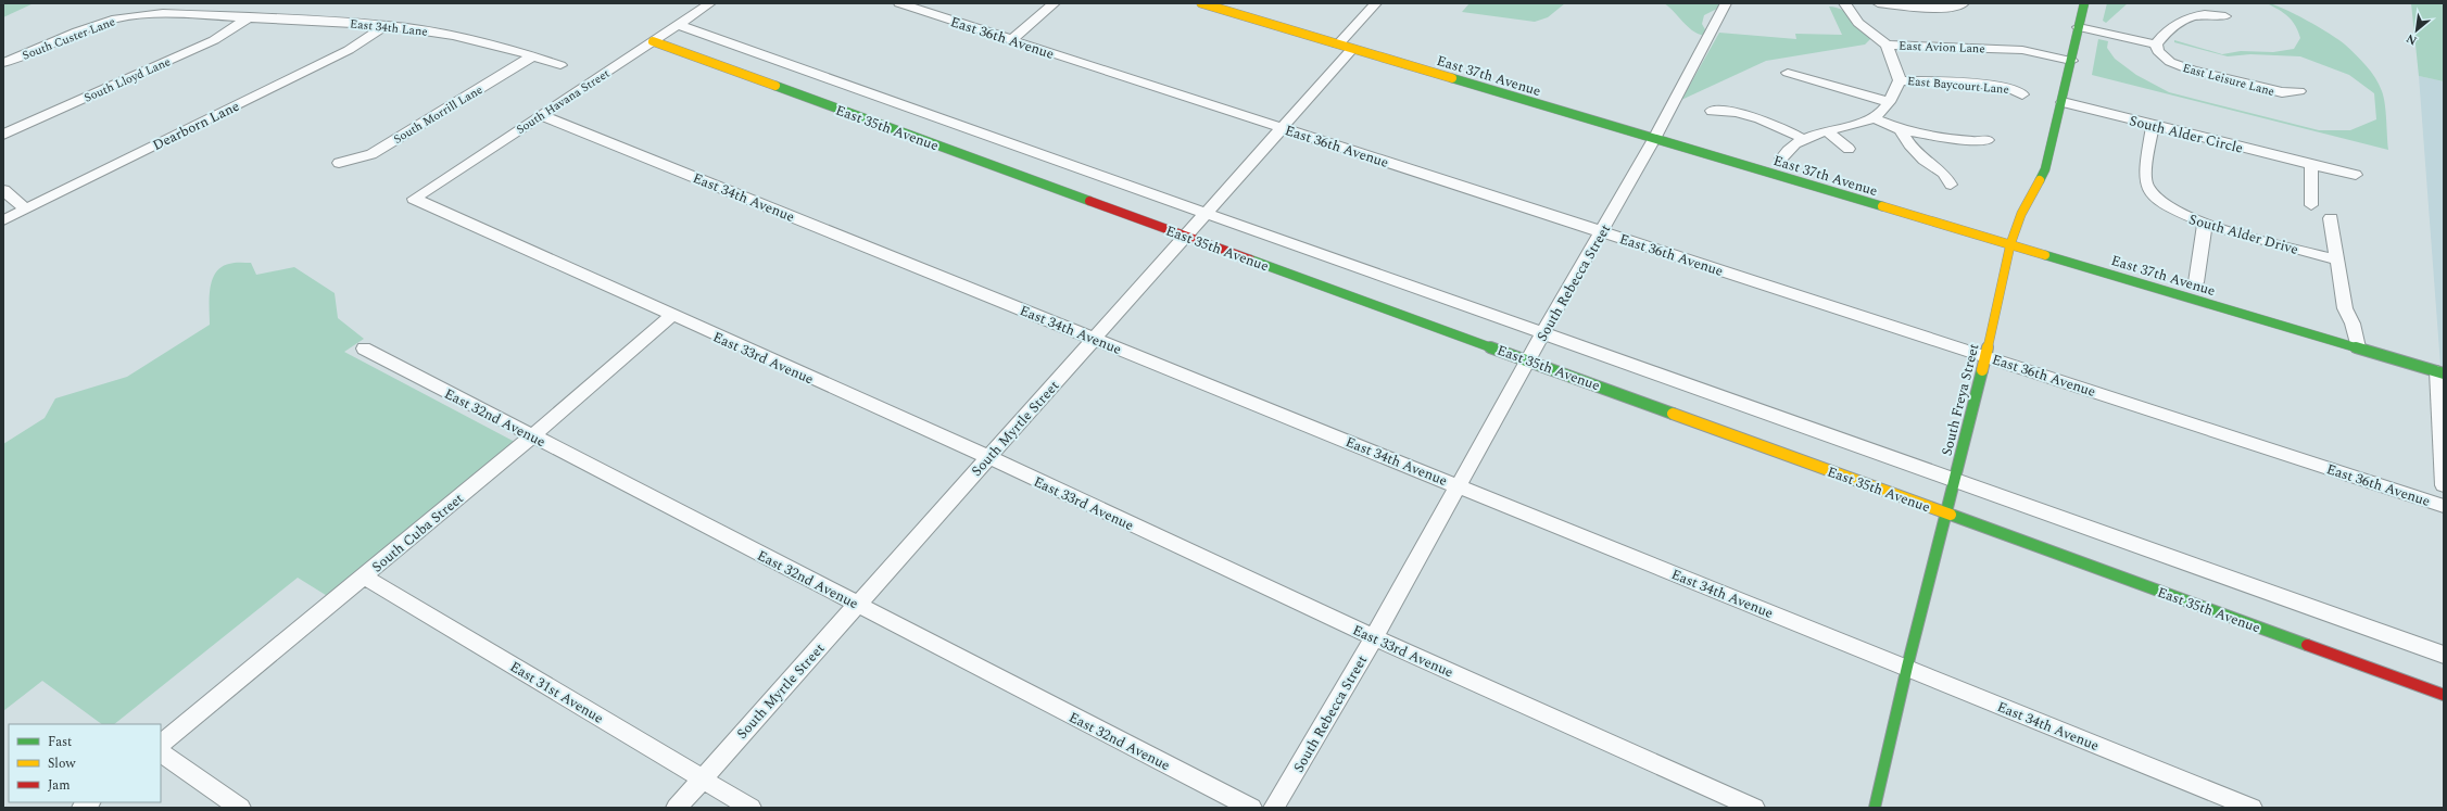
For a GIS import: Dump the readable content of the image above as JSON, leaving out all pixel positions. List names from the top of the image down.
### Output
{
  "streets": {
    "street": [
      "East 34th Lane",
      "East 36th Avenue",
      "South Custer Lane",
      "East Avion Lane",
      "East 37th Avenue",
      "South Lloyd Lane",
      "East Leisure Lane",
      "East Baycourt Lane",
      "South Havana Street",
      "South Morrill Lane",
      "Dearborn Lane",
      "East 35th Avenue",
      "South Alder Circle",
      "East 34th Avenue",
      "South Alder Drive",
      "South Rebecca Street",
      "East 33rd Avenue",
      "South Freya Street",
      "East 32nd Avenue",
      "South Myrtle Street",
      "South Cuba Street",
      "East 31st Avenue"
    ]
  },
  "crossings": [
    ["East 34th Lane", "South Custer Lane"],
    ["East 34th Lane", "South Lloyd Lane"],
    ["East 34th Lane", "South Morrill Lane"],
    ["East 34th Lane", "Dearborn Lane"],
    ["East 36th Avenue", "South Rebecca Street"],
    ["East 36th Avenue", "South Freya Street"],
    ["East 36th Avenue", "South Myrtle Street"],
    ["East Avion Lane", "South Freya Street"],
    ["East 37th Avenue", "South Rebecca Street"],
    ["East 37th Avenue", "South Freya Street"],
    ["East 37th Avenue", "South Myrtle Street"],
    ["South Havana Street", "East 35th Avenue"],
    ["South Havana Street", "East 34th Avenue"],
    ["South Havana Street", "East 33rd Avenue"],
    ["East 35th Avenue", "South Rebecca Street"],
    ["East 35th Avenue", "South Freya Street"],
    ["East 35th Avenue", "South Myrtle Street"],
    ["South Alder Circle", "South Alder Drive"],
    ["South Alder Circle", "South Freya Street"],
    ["East 34th Avenue", "South Rebecca Street"],
    ["East 34th Avenue", "South Freya Street"],
    ["East 34th Avenue", "South Myrtle Street"],
    ["South Rebecca Street", "East 33rd Avenue"],
    ["East 33rd Avenue", "South Myrtle Street"],
    ["East 33rd Avenue", "South Cuba Street"],
    ["East 32nd Avenue", "South Myrtle Street"],
    ["East 32nd Avenue", "South Cuba Street"],
    ["South Myrtle Street", "East 31st Avenue"],
    ["South Cuba Street", "East 31st Avenue"]
  ],
  "legend": ["Fast", "Slow", "Jam"],
  "north": "bottom left"
}
